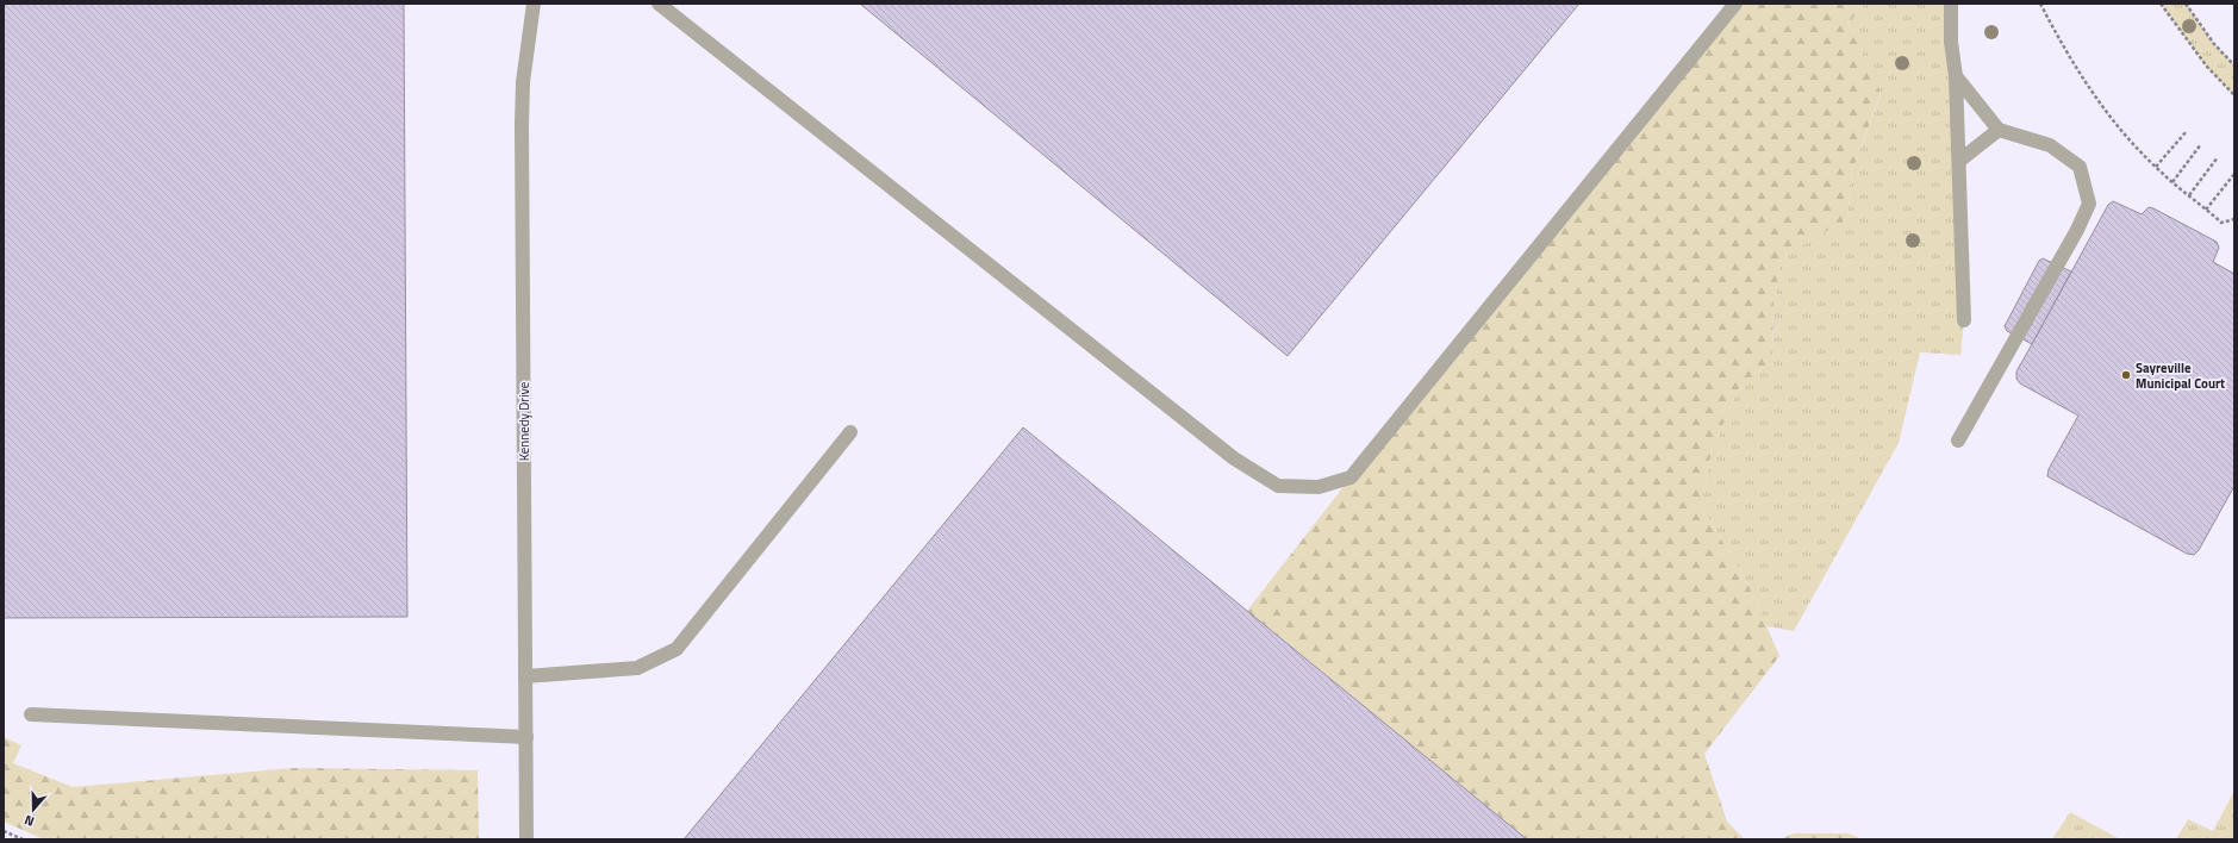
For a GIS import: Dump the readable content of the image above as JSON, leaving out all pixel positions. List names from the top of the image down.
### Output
{
  "streets": {
    "street": ["Kennedy Drive"]
  },
  "places": ["Sayreville Municipal Court"],
  "north": "bottom"
}
